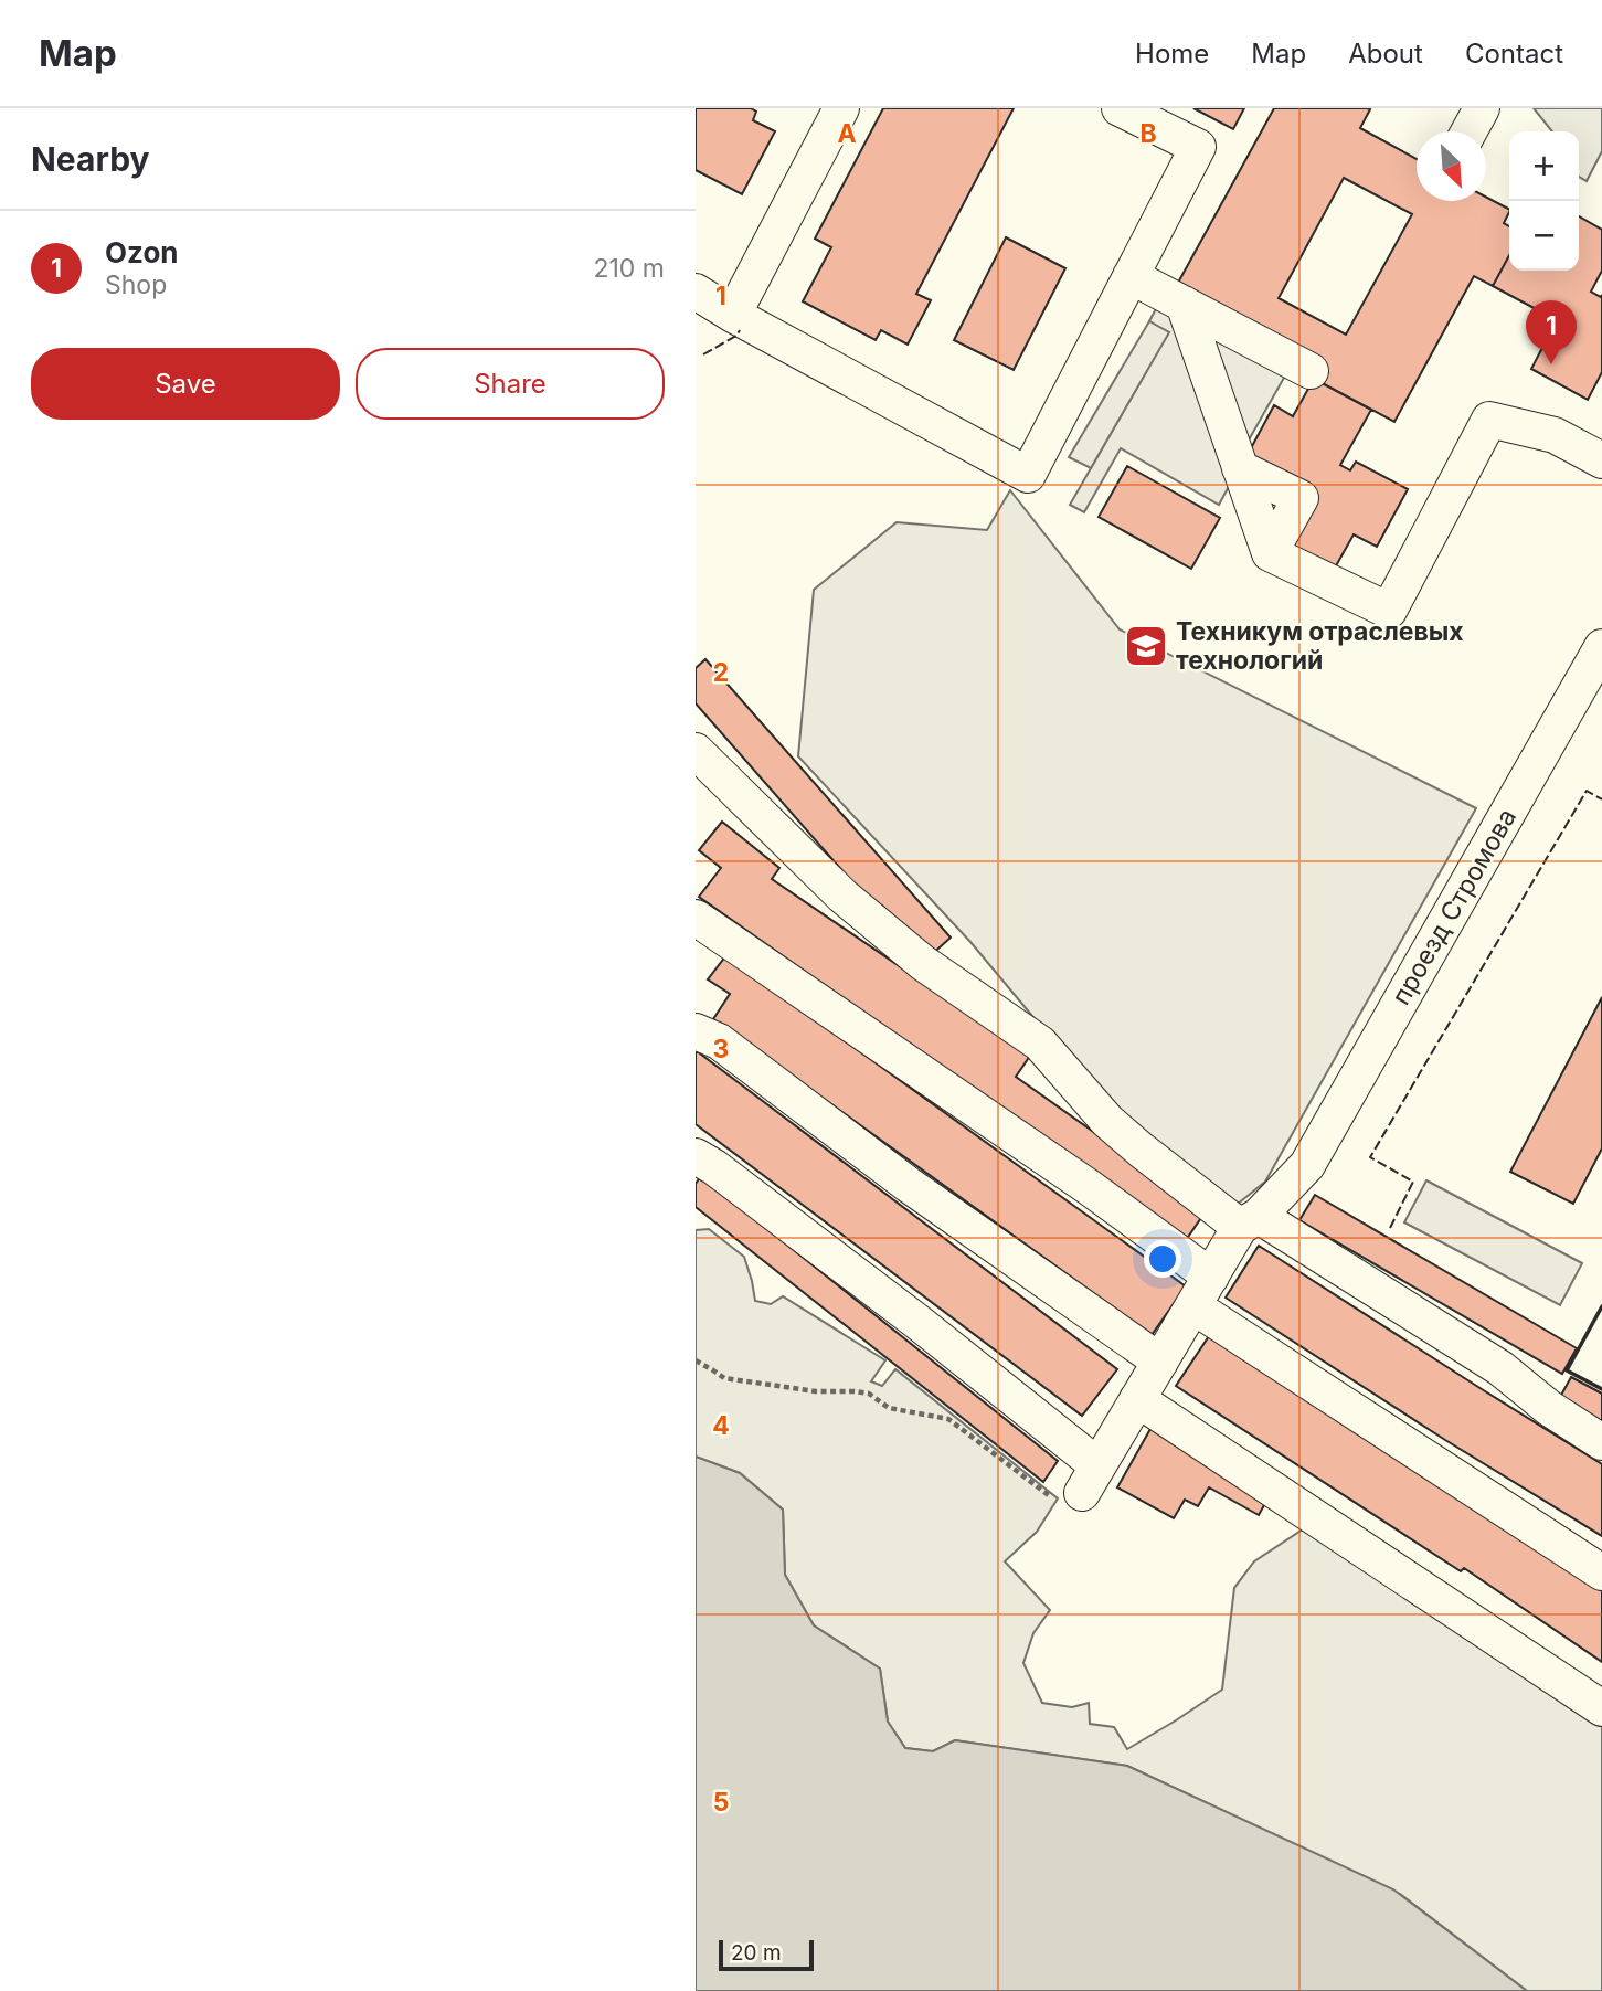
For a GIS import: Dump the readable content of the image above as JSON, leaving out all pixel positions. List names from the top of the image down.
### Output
{
  "streets": {
    "street": ["проезд Стромова"]
  },
  "places": {
    "school or university": ["Техникум отраслевых технологий"]
  },
  "scale_bar": "20 m",
  "north": "bottom right",
  "page": {
    "header": "Map",
    "nav": [
      "Home",
      "Map",
      "About",
      "Contact"
    ],
    "heading": "Nearby",
    "map_buttons": ["+", "−"],
    "list": [
      {
        "mark": "1",
        "name": "Ozon",
        "note": "Shop",
        "value": "210 m"
      }
    ],
    "pins": "1",
    "buttons": ["Save", "Share"],
    "scale": "20 m"
  },
  "grid": {
    "columns": ["A", "B"],
    "rows": [
      "1",
      "2",
      "3",
      "4",
      "5"
    ]
  }
}
